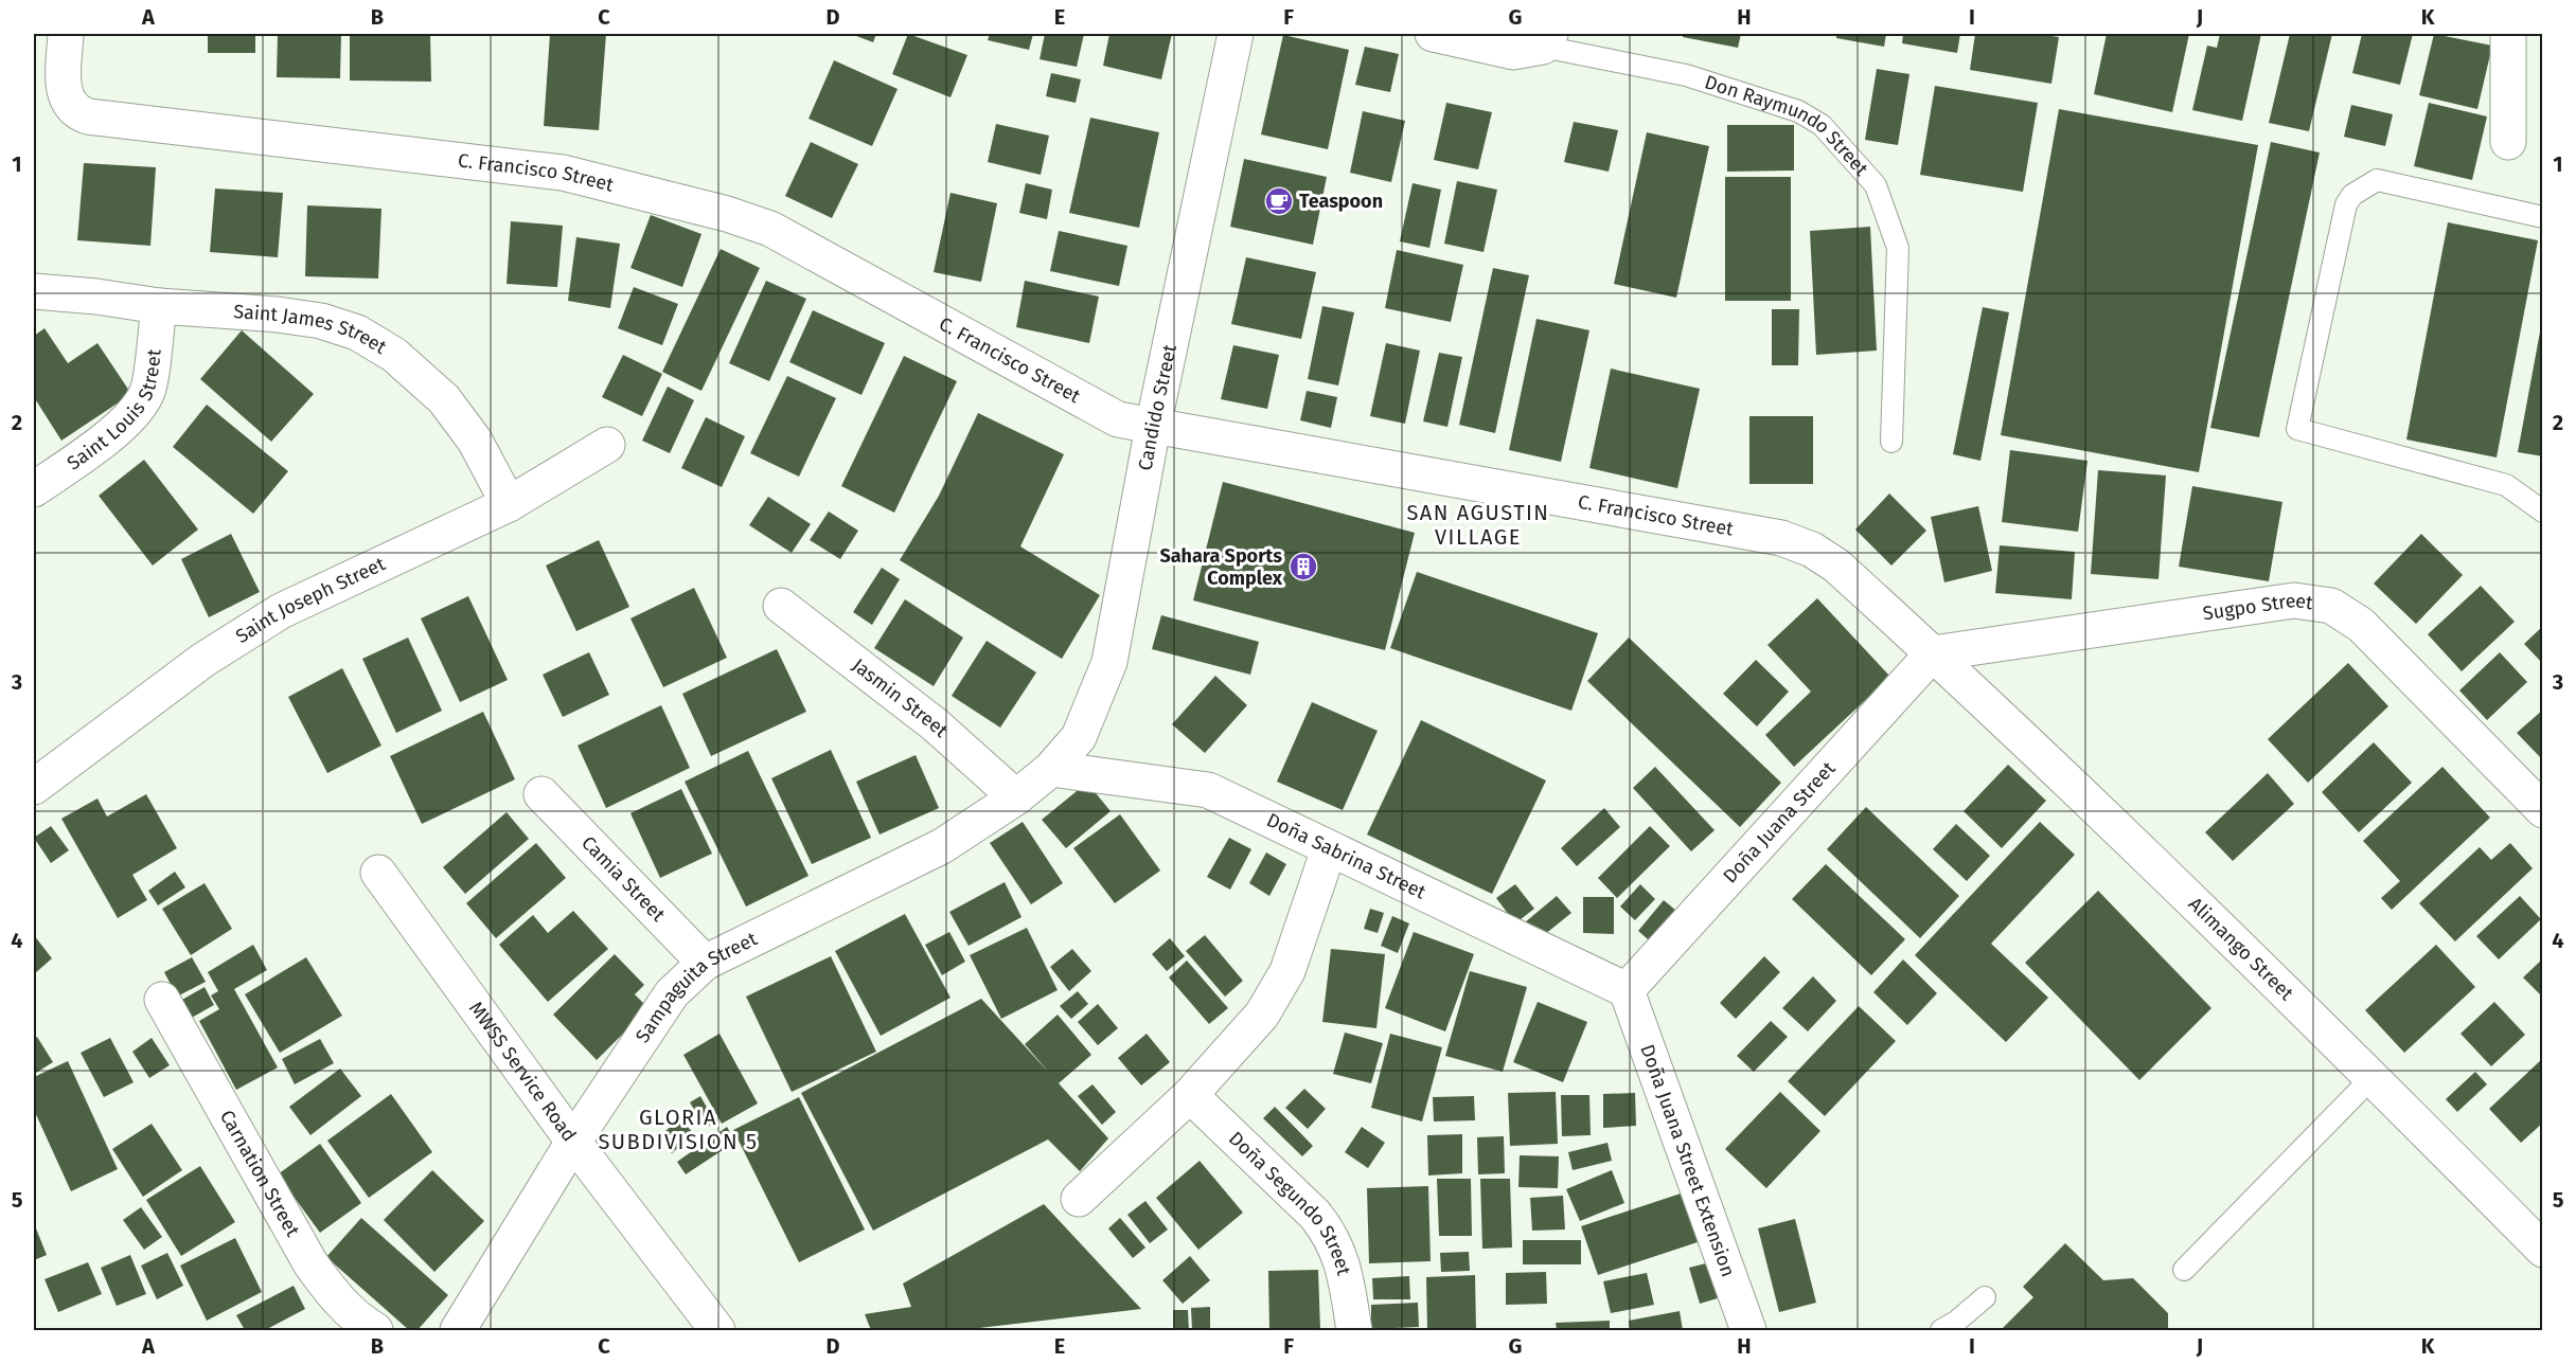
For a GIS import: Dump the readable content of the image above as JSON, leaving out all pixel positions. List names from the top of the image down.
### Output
{
  "streets": {
    "street": [
      "Don Raymundo Street",
      "C. Francisco Street",
      "Saint James Street",
      "Saint Louis Street",
      "Candido Street",
      "Saint Joseph Street",
      "Sugpo Street",
      "Jasmin Street",
      "Doña Juana Street",
      "Doña Sabrina Street",
      "Camia Street",
      "Alimango Street",
      "Sampaguita Street",
      "MWSS Service Road",
      "Doña Juana Street Extension",
      "Carnation Street",
      "Doña Segundo Street"
    ]
  },
  "crossings": [
    ["C. Francisco Street", "Candido Street"],
    ["C. Francisco Street", "Sugpo Street"],
    ["C. Francisco Street", "Doña Juana Street"],
    ["C. Francisco Street", "Alimango Street"],
    ["Saint James Street", "Saint Louis Street"],
    ["Saint James Street", "Saint Joseph Street"],
    ["Candido Street", "Doña Sabrina Street"],
    ["Candido Street", "Sampaguita Street"],
    ["Sugpo Street", "Doña Juana Street"],
    ["Sugpo Street", "Alimango Street"],
    ["Jasmin Street", "Sampaguita Street"],
    ["Doña Juana Street", "Doña Sabrina Street"],
    ["Doña Juana Street", "Alimango Street"],
    ["Doña Juana Street", "Doña Juana Street Extension"],
    ["Doña Sabrina Street", "Sampaguita Street"],
    ["Doña Sabrina Street", "Doña Juana Street Extension"],
    ["Camia Street", "Sampaguita Street"],
    ["Sampaguita Street", "MWSS Service Road"]
  ],
  "districts": ["SAN AGUSTIN VILLAGE", "GLORIA SUBDIVISION 5"],
  "places": {
    "cafe": ["Teaspoon"],
    "building": ["Sahara Sports Complex"]
  },
  "grid": {
    "columns": [
      "A",
      "B",
      "C",
      "D",
      "E",
      "F",
      "G",
      "H",
      "I",
      "J",
      "K"
    ],
    "rows": [
      "1",
      "2",
      "3",
      "4",
      "5"
    ]
  }
}
